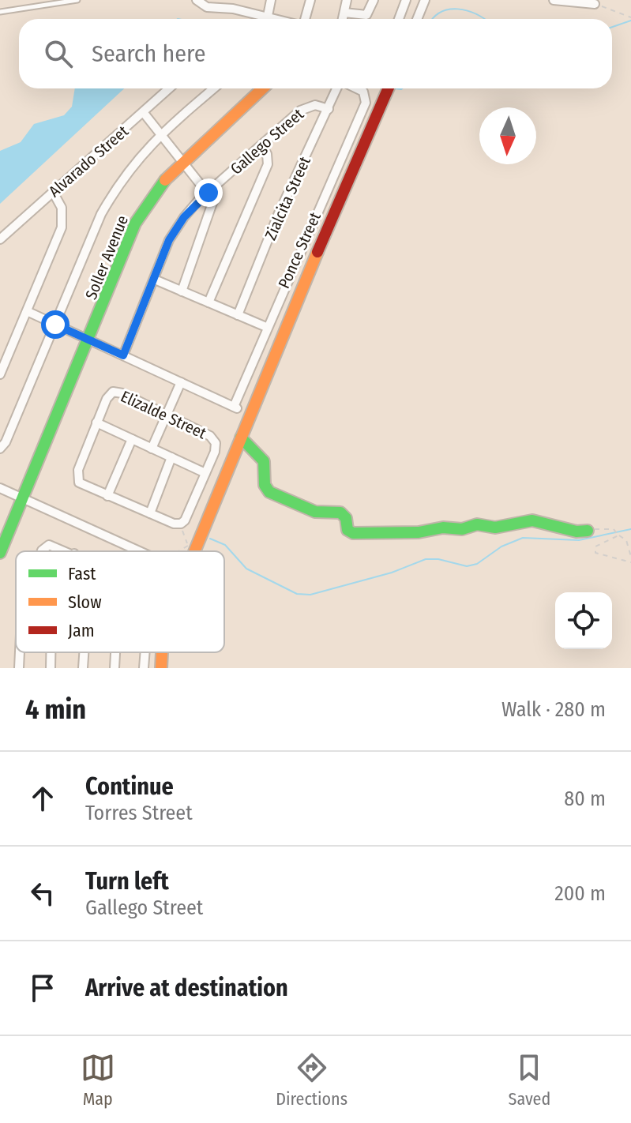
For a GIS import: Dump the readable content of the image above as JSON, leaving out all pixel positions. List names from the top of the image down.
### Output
{
  "streets": {
    "street": [
      "Gallego Street",
      "Alvarado Street",
      "Zialcita Street",
      "Ponce Street",
      "Soller Avenue",
      "Elizalde Street"
    ]
  },
  "crossings": [
    ["Gallego Street", "Zialcita Street"]
  ],
  "legend": ["Fast", "Slow", "Jam"],
  "north": "bottom",
  "page": {
    "search": "Search here",
    "heading": ["4 min", "Walk · 280 m"],
    "list": [
      ["Continue", "Torres Street", "80 m"],
      ["Turn left", "Gallego Street", "200 m"],
      "Arrive at destination"
    ],
    "nav": ["Map", "Directions", "Saved"]
  }
}
